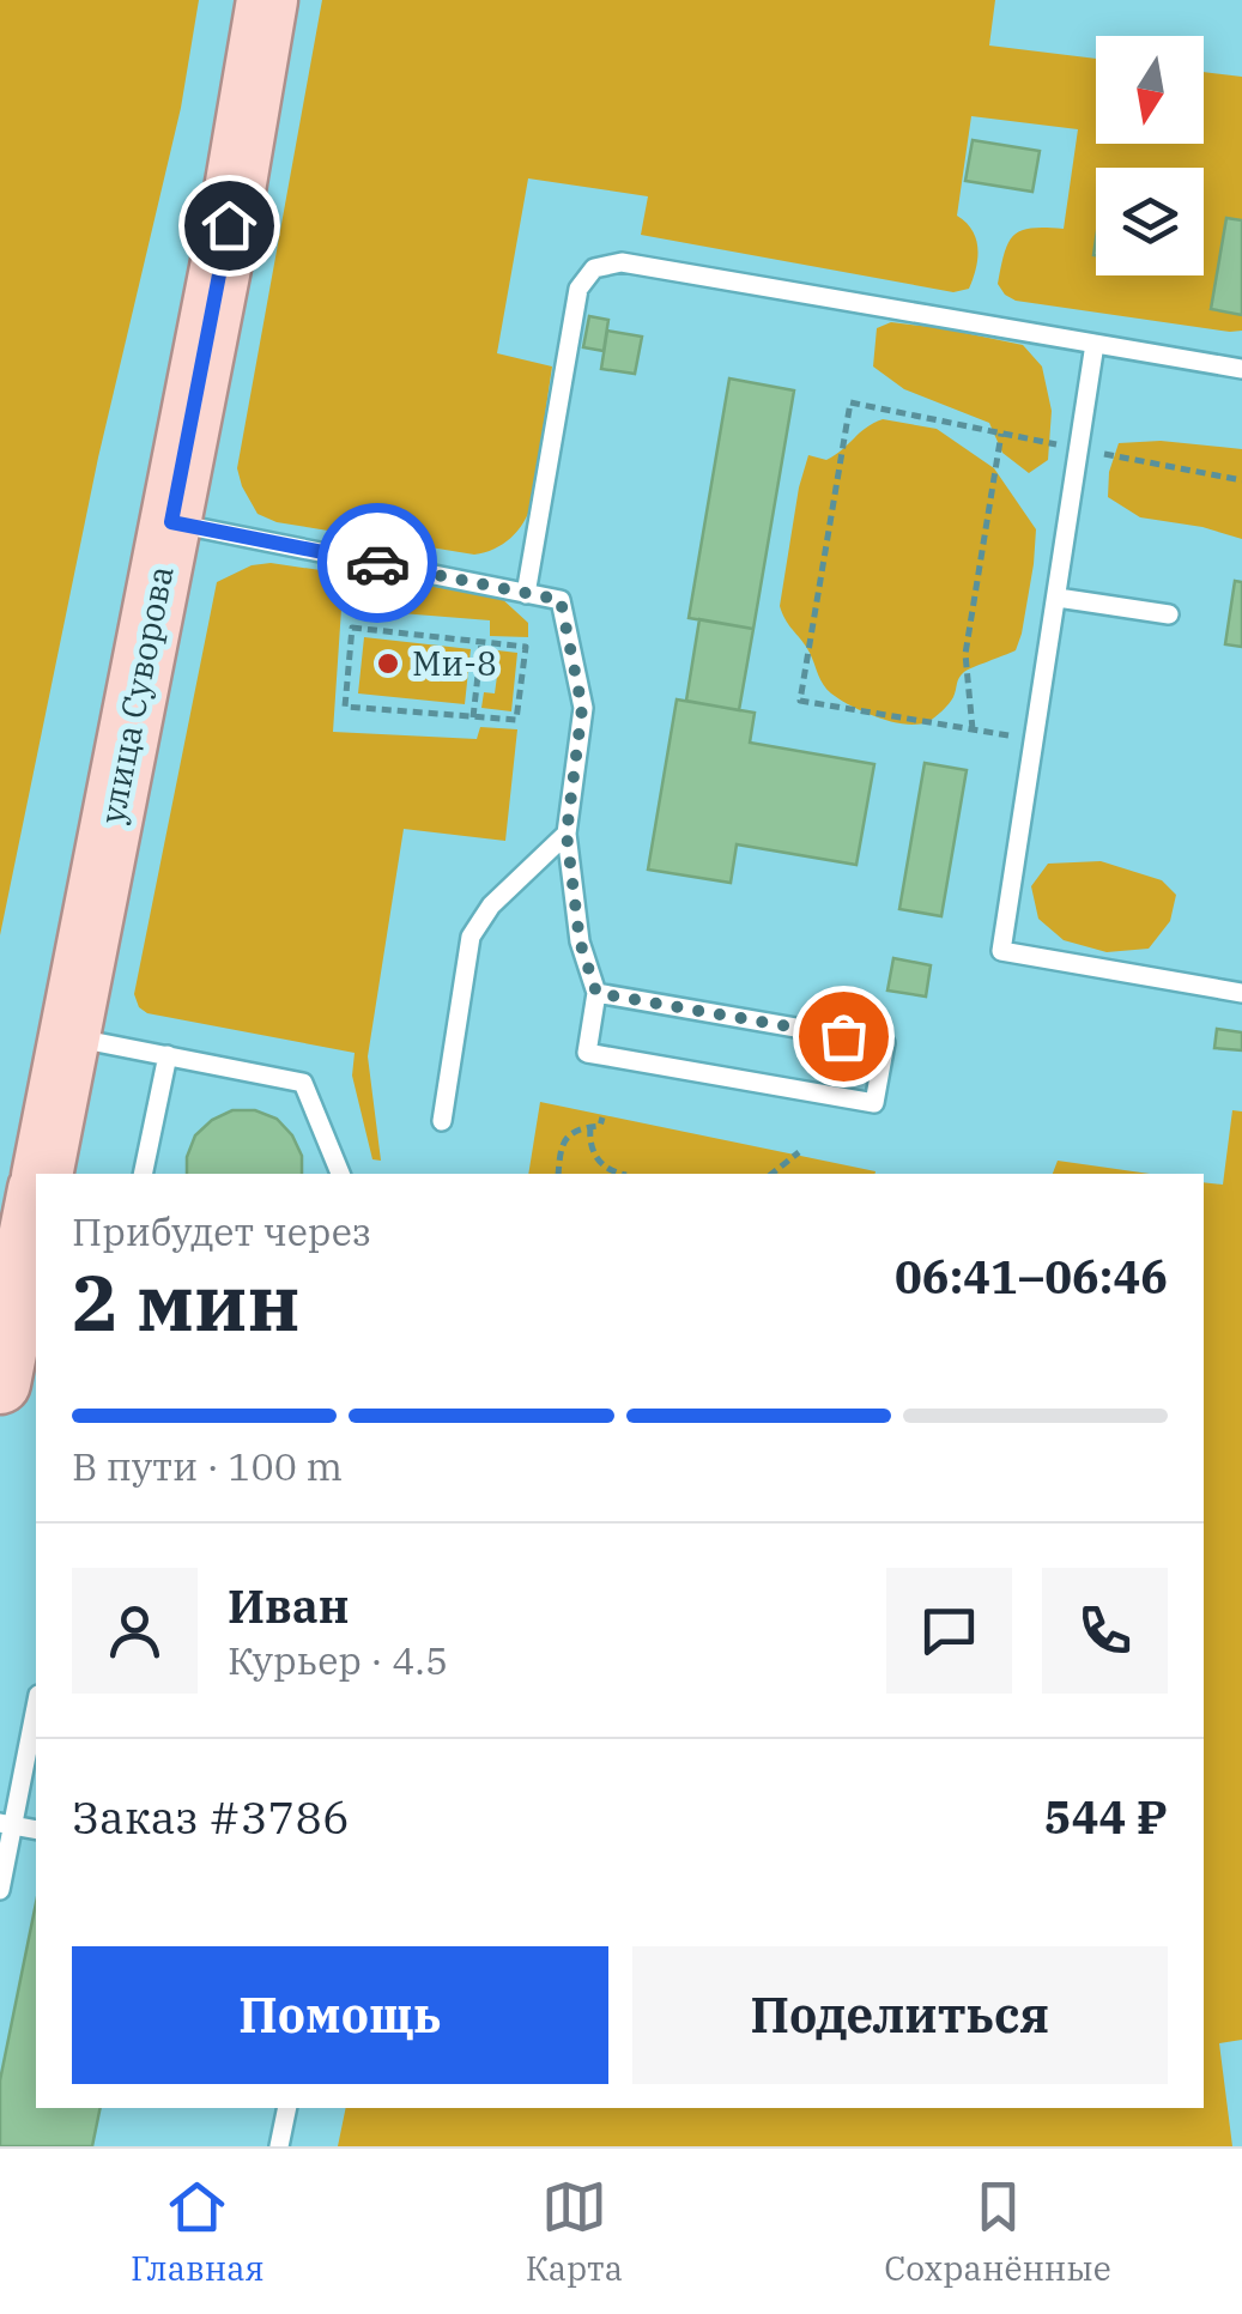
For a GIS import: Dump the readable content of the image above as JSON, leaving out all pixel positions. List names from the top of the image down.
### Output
{
  "streets": {
    "main road": ["улица Суворова"]
  },
  "places": ["Ми-8"],
  "north": "bottom",
  "page": {
    "heading": ["2 мин", "Прибудет через", "06:41–06:46"],
    "panel": [
      "Иван",
      "Курьер · 4.5",
      "Заказ #3786",
      "544 ₽"
    ],
    "bar": "В пути · 100 m",
    "buttons": ["Помощь", "Поделиться"],
    "tabs": ["Главная", "Карта", "Сохранённые"]
  }
}
